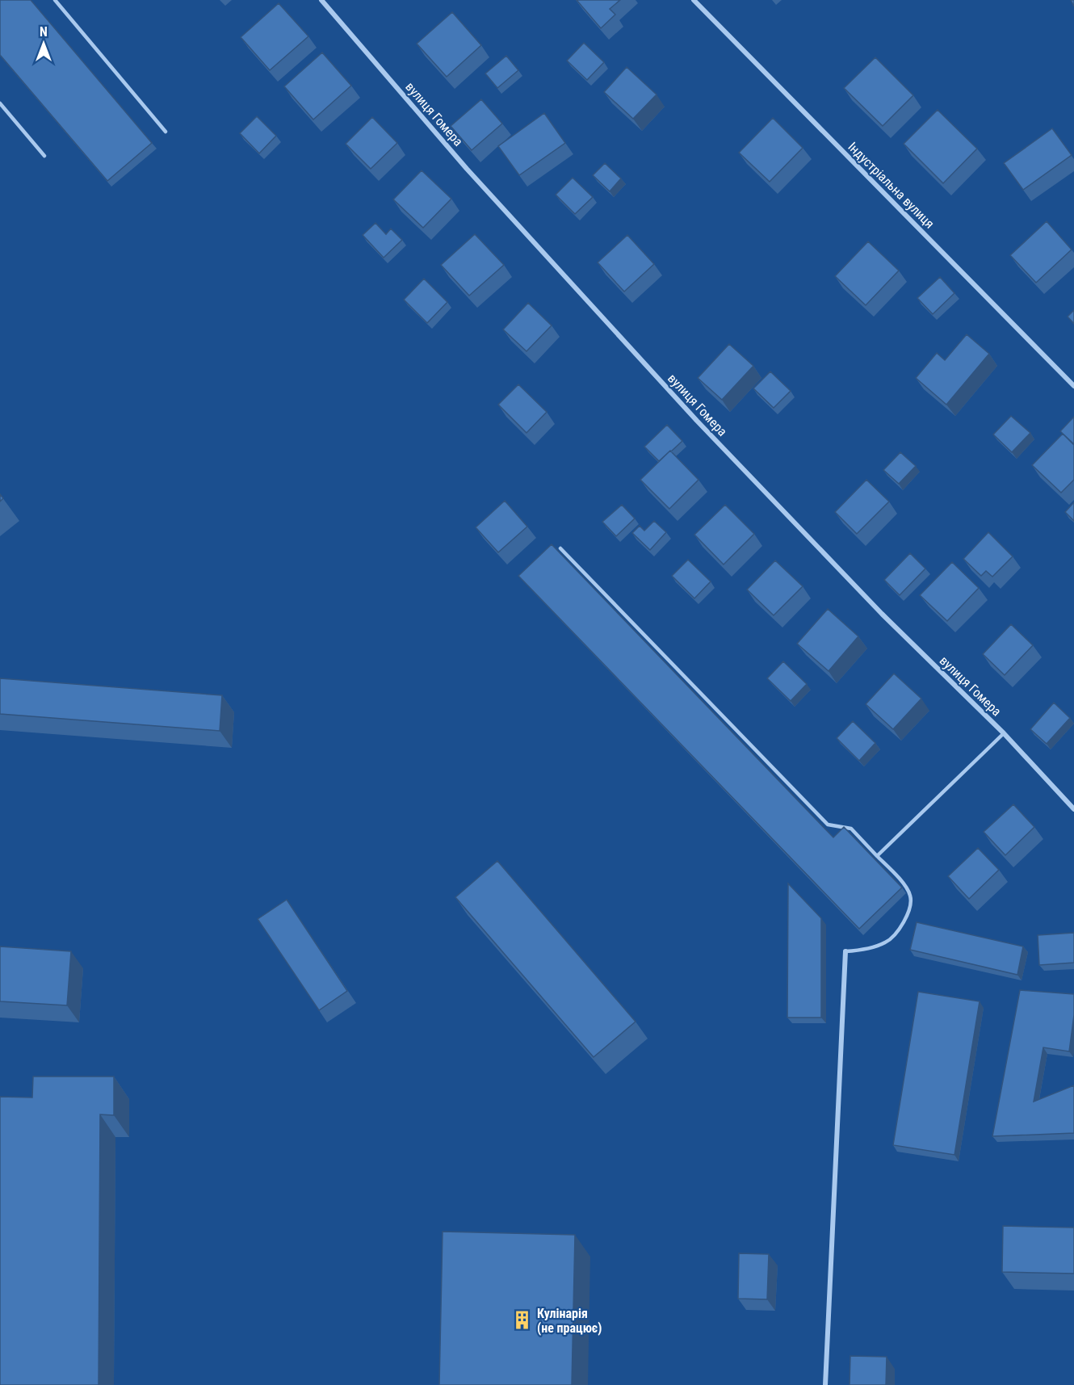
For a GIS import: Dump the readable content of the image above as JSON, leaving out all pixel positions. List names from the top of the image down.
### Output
{
  "streets": {
    "street": ["вулиця Гомера", "Індустріальна вулиця"]
  },
  "places": {
    "building": ["Кулінарія (не працює)"]
  },
  "north": "top"
}
